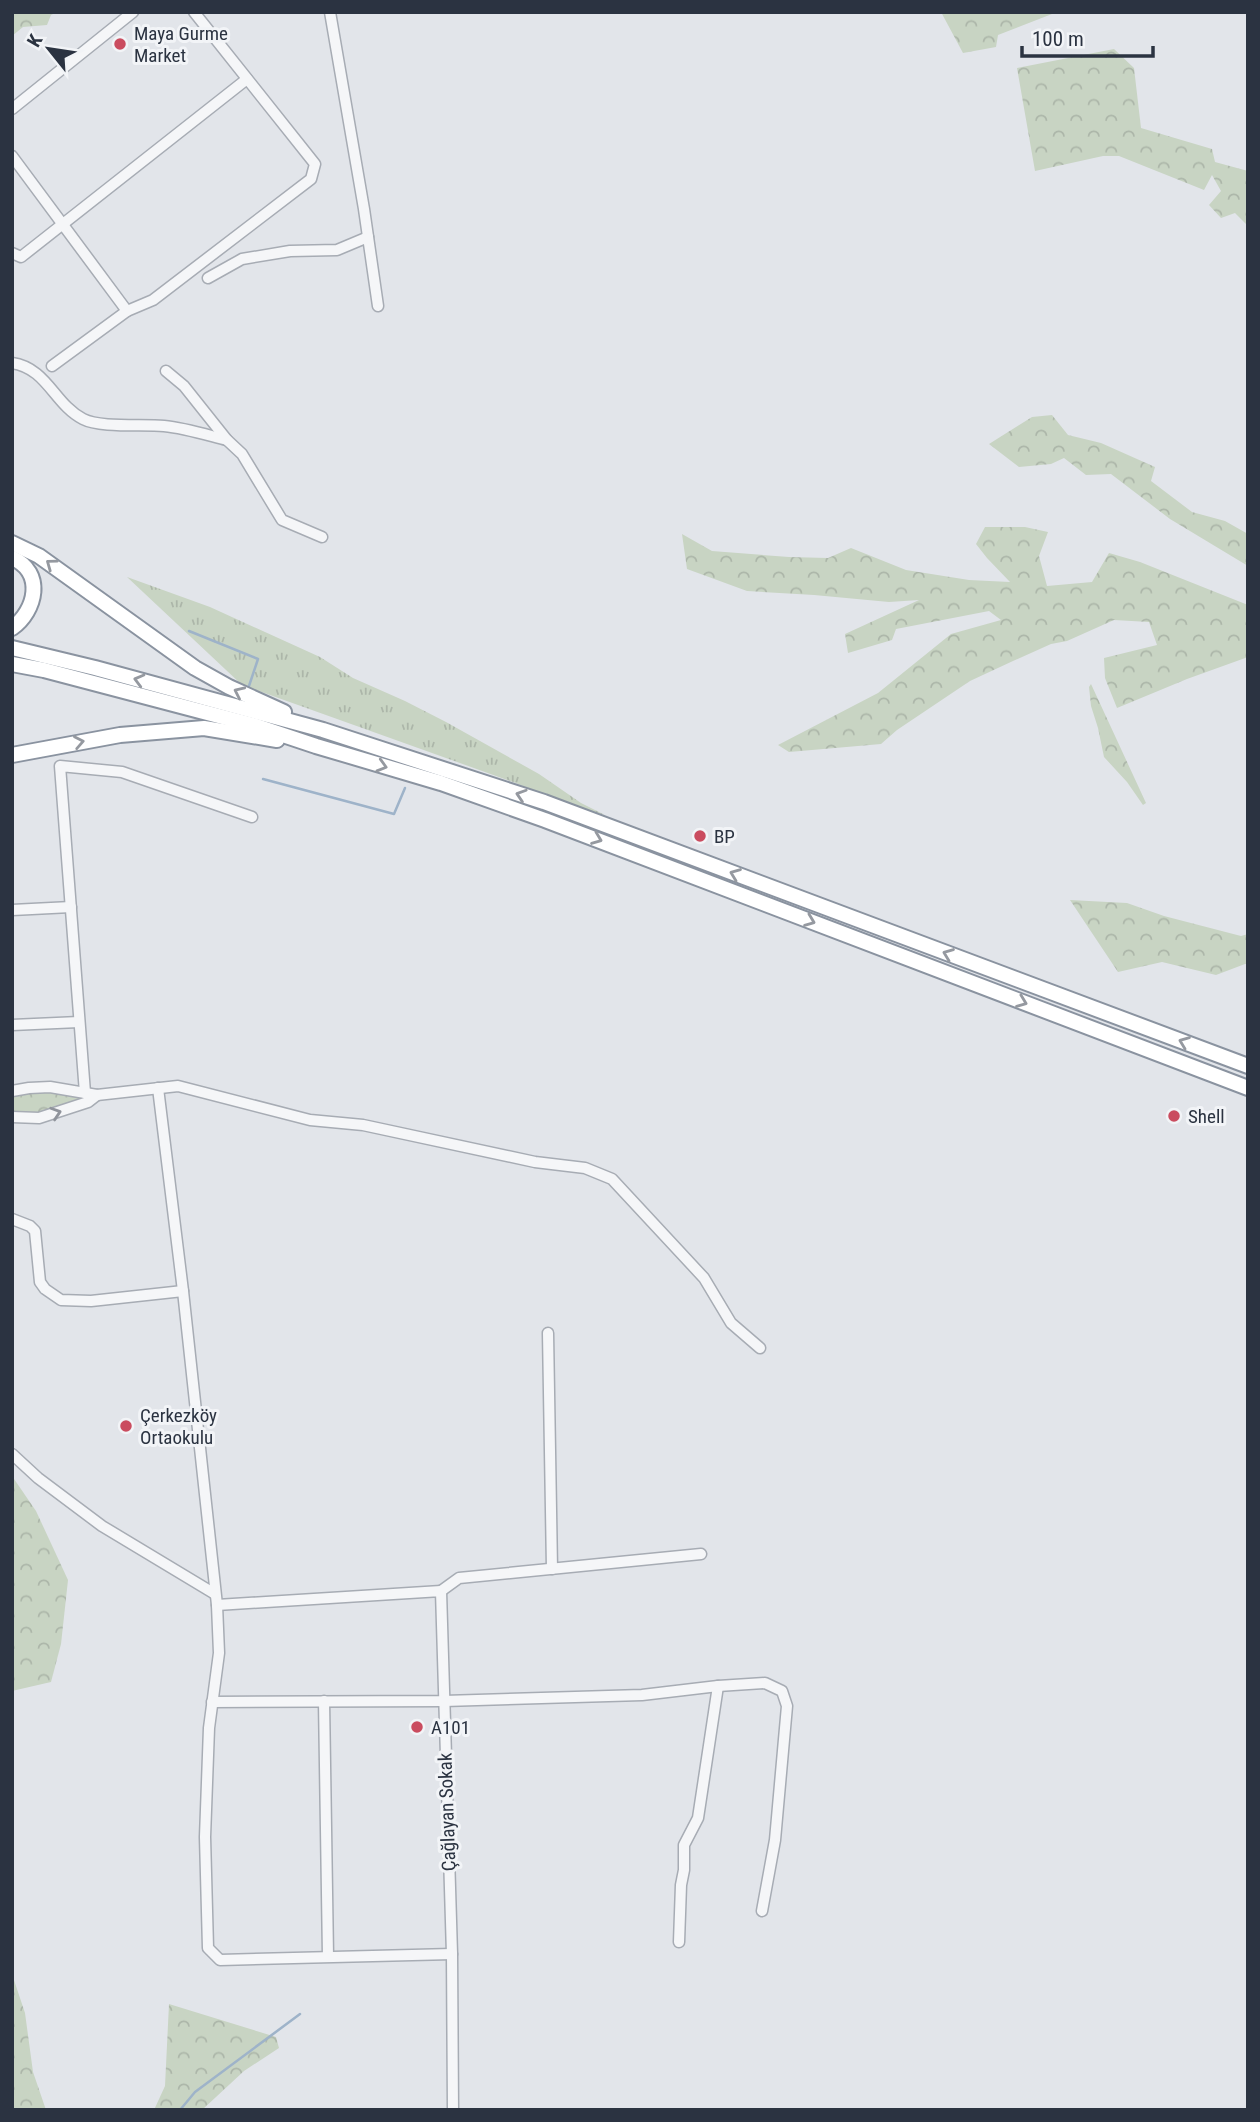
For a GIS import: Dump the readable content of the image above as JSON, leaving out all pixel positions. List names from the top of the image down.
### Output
{
  "streets": {
    "street": ["Çağlayan Sokak"]
  },
  "places": [
    "Maya Gurme Market",
    "BP",
    "Shell",
    "Çerkezköy Ortaokulu",
    "A101"
  ],
  "scale_bar": "100 m",
  "north": "top left"
}
